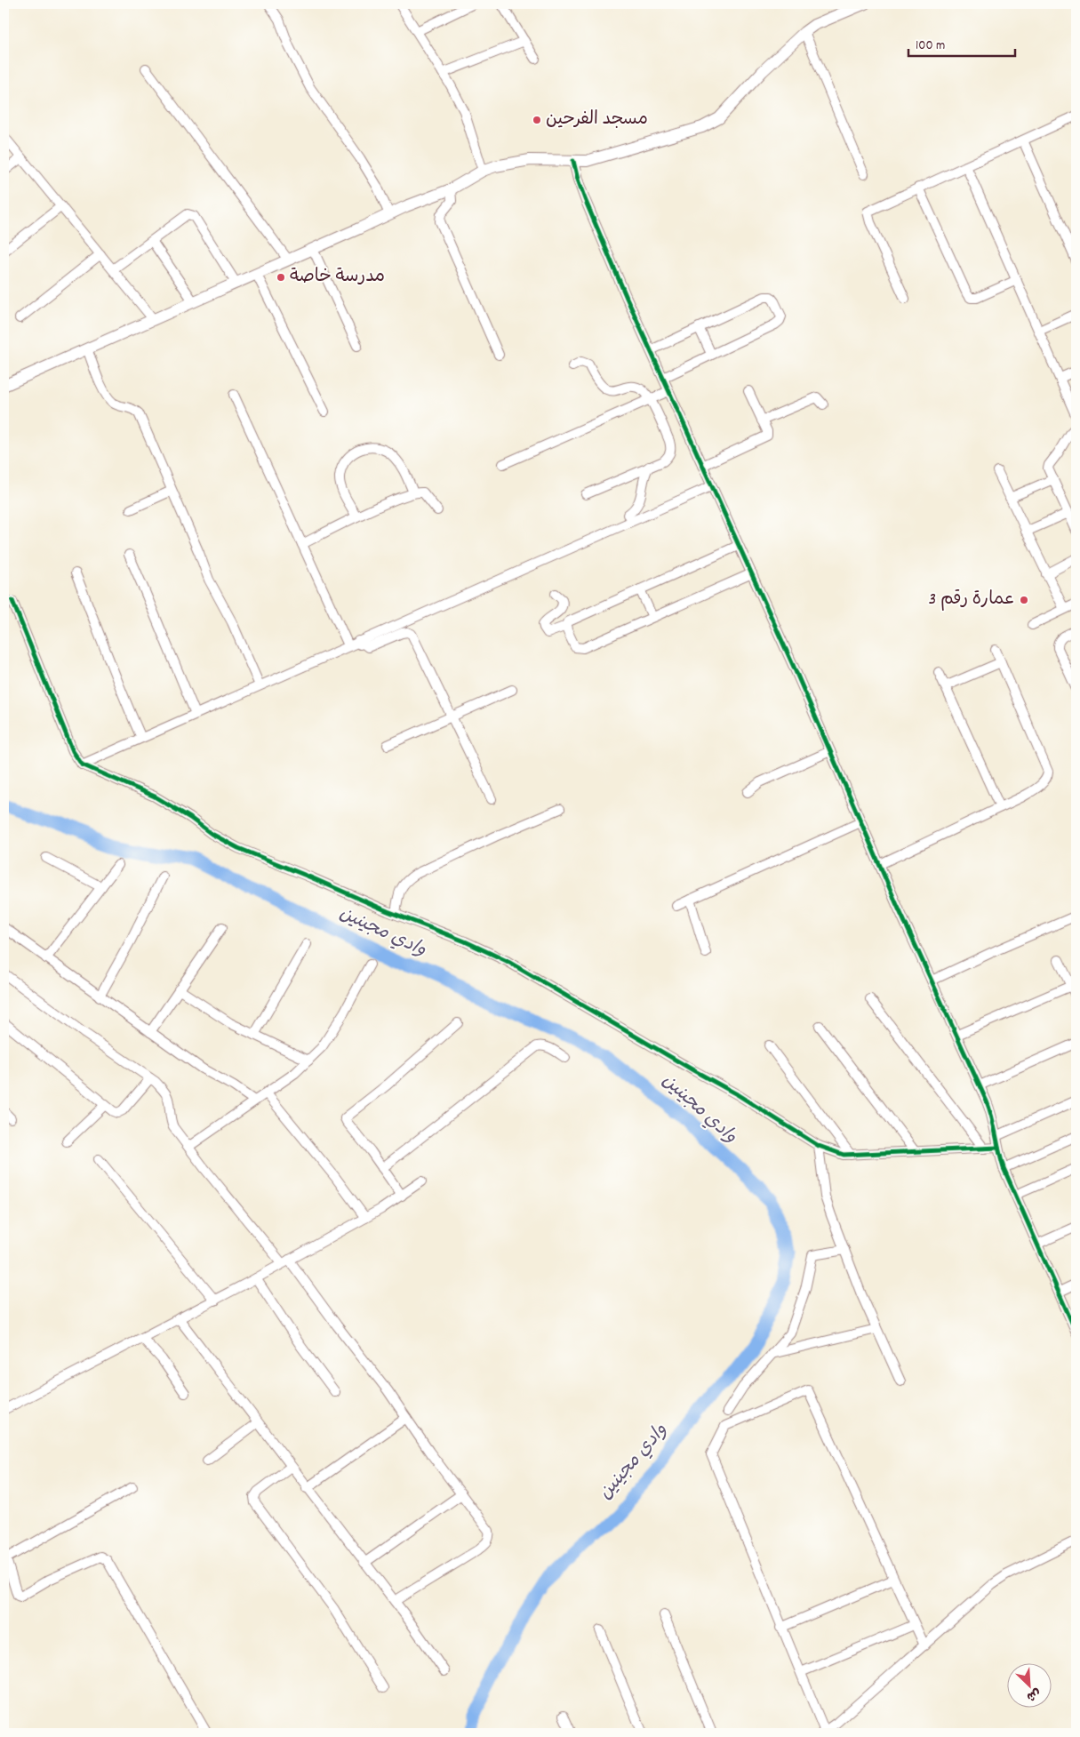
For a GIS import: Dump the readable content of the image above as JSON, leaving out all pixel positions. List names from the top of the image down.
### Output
{
  "water": ["وادي مجينين"],
  "places": ["مسجد الفرحين", "مدرسة خاصة", "عمارة رقم 3"],
  "scale_bar": "100 m",
  "north": "bottom right"
}
